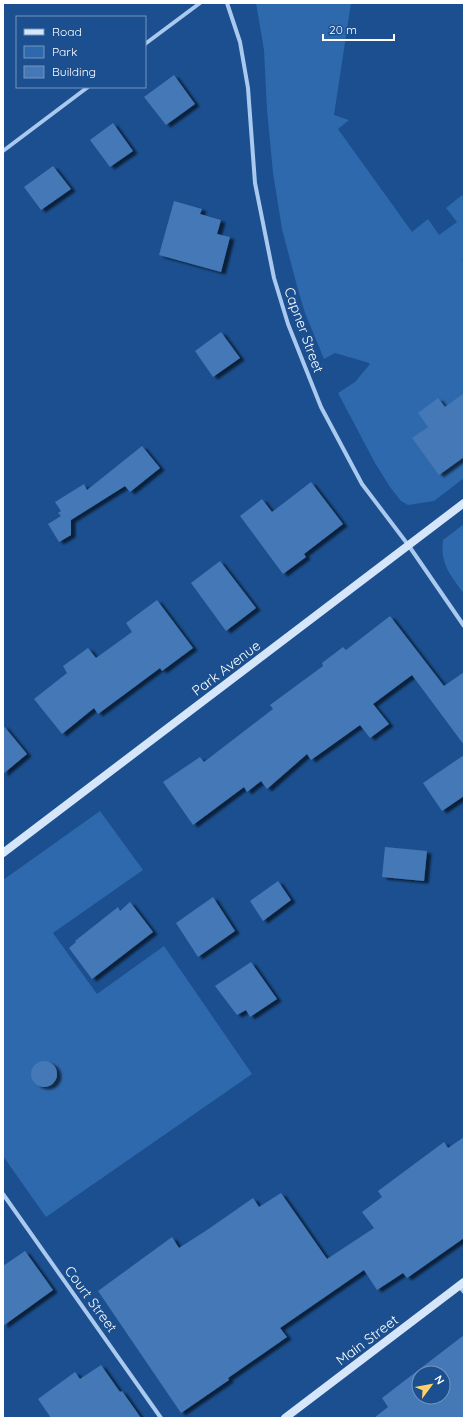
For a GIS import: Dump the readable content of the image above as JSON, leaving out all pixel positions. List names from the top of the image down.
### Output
{
  "streets": {
    "street": [
      "Capner Street",
      "Park Avenue",
      "Court Street",
      "Main Street"
    ]
  },
  "crossings": [
    ["Capner Street", "Park Avenue"]
  ],
  "legend": ["Road", "Park", "Building"],
  "scale_bar": "20 m",
  "north": "top right"
}
